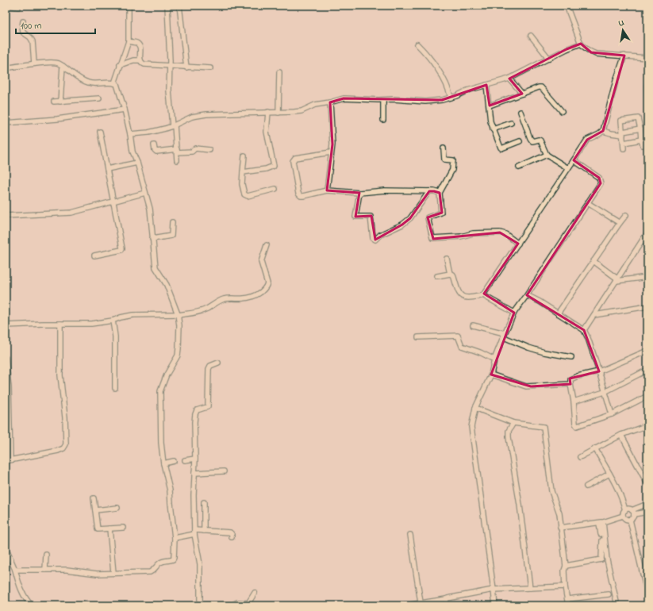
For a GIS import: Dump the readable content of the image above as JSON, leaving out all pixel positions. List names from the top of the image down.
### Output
{
  "scale_bar": "100 m",
  "north": "top"
}
